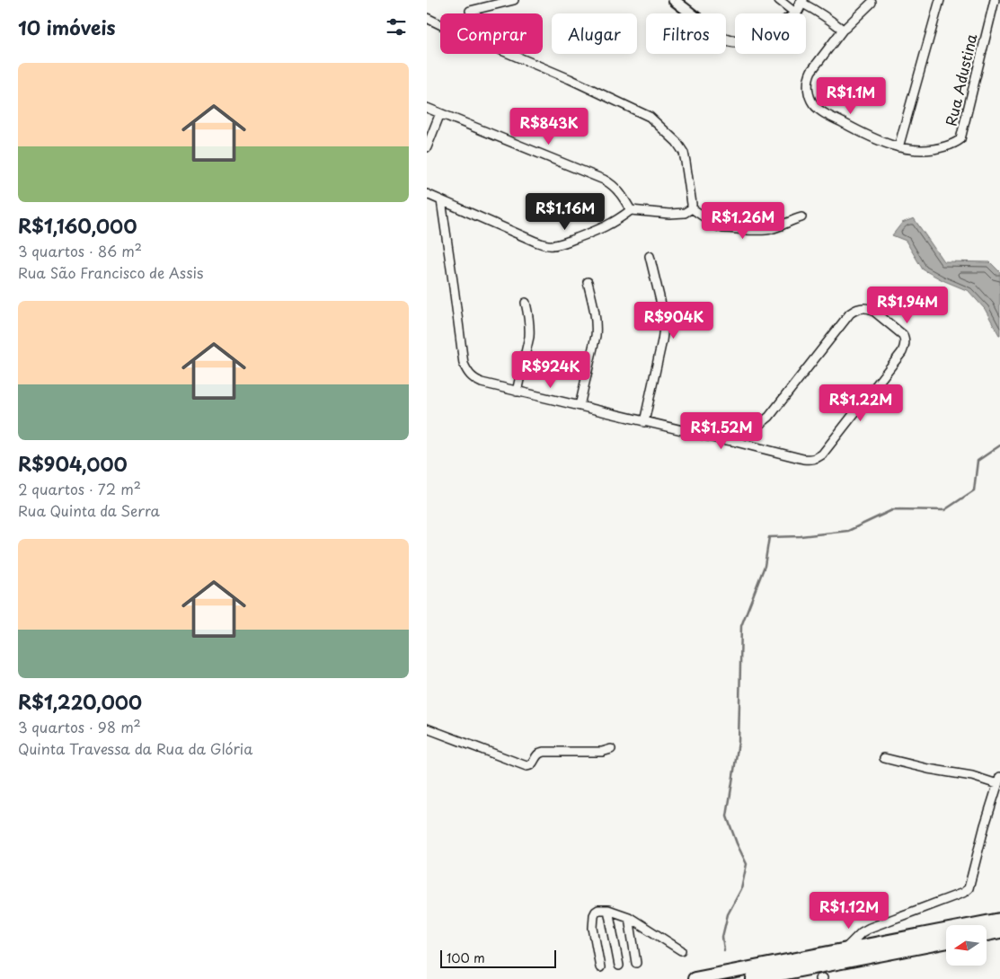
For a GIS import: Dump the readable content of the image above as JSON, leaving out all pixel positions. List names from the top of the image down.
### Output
{
  "streets": {
    "street": ["Rua Adustina"]
  },
  "scale_bar": "100 m",
  "north": "left",
  "page": {
    "heading": "10 imóveis",
    "chip": [
      "Comprar",
      "Alugar",
      "Filtros",
      "Novo"
    ],
    "list": [
      {
        "name": "R$1,160,000",
        "note": "3 quartos · 86 m² · Rua São Francisco de Assis"
      },
      {
        "name": "R$904,000",
        "note": "2 quartos · 72 m² · Rua Quinta da Serra"
      },
      {
        "name": "R$1,220,000",
        "note": "3 quartos · 98 m² · Quinta Travessa da Rua da Glória"
      }
    ],
    "price": [
      "R$1.1M",
      "R$843K",
      "R$1.16M",
      "R$1.26M",
      "R$1.94M",
      "R$904K",
      "R$924K",
      "R$1.22M",
      "R$1.52M",
      "R$1.12M"
    ],
    "scale": "100 m"
  }
}
